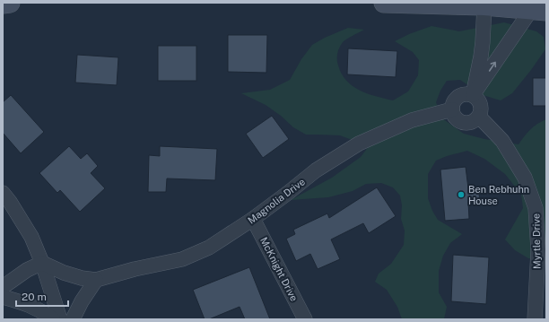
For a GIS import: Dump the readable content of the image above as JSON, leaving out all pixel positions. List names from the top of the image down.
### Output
{
  "streets": {
    "street": ["Magnolia Drive", "Myrtle Drive", "McKnight Drive"]
  },
  "crossings": [
    ["Magnolia Drive", "Myrtle Drive"],
    ["Magnolia Drive", "McKnight Drive"]
  ],
  "places": ["Ben Rebhuhn House"],
  "scale_bar": "20 m"
}
